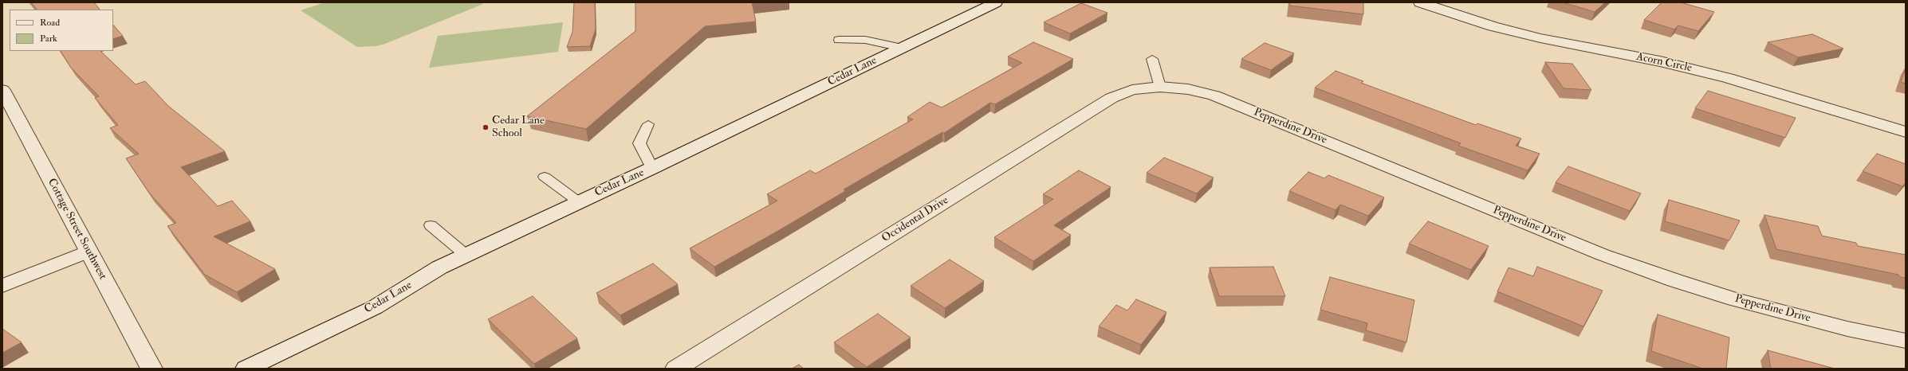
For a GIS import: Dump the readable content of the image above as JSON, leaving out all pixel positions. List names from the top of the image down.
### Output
{
  "streets": {
    "street": [
      "Acorn Circle",
      "Cedar Lane",
      "Pepperdine Drive",
      "Occidental Drive",
      "Cottage Street Southwest"
    ]
  },
  "crossings": [
    ["Pepperdine Drive", "Occidental Drive"]
  ],
  "places": ["Cedar Lane School"],
  "legend": ["Road", "Park"]
}
